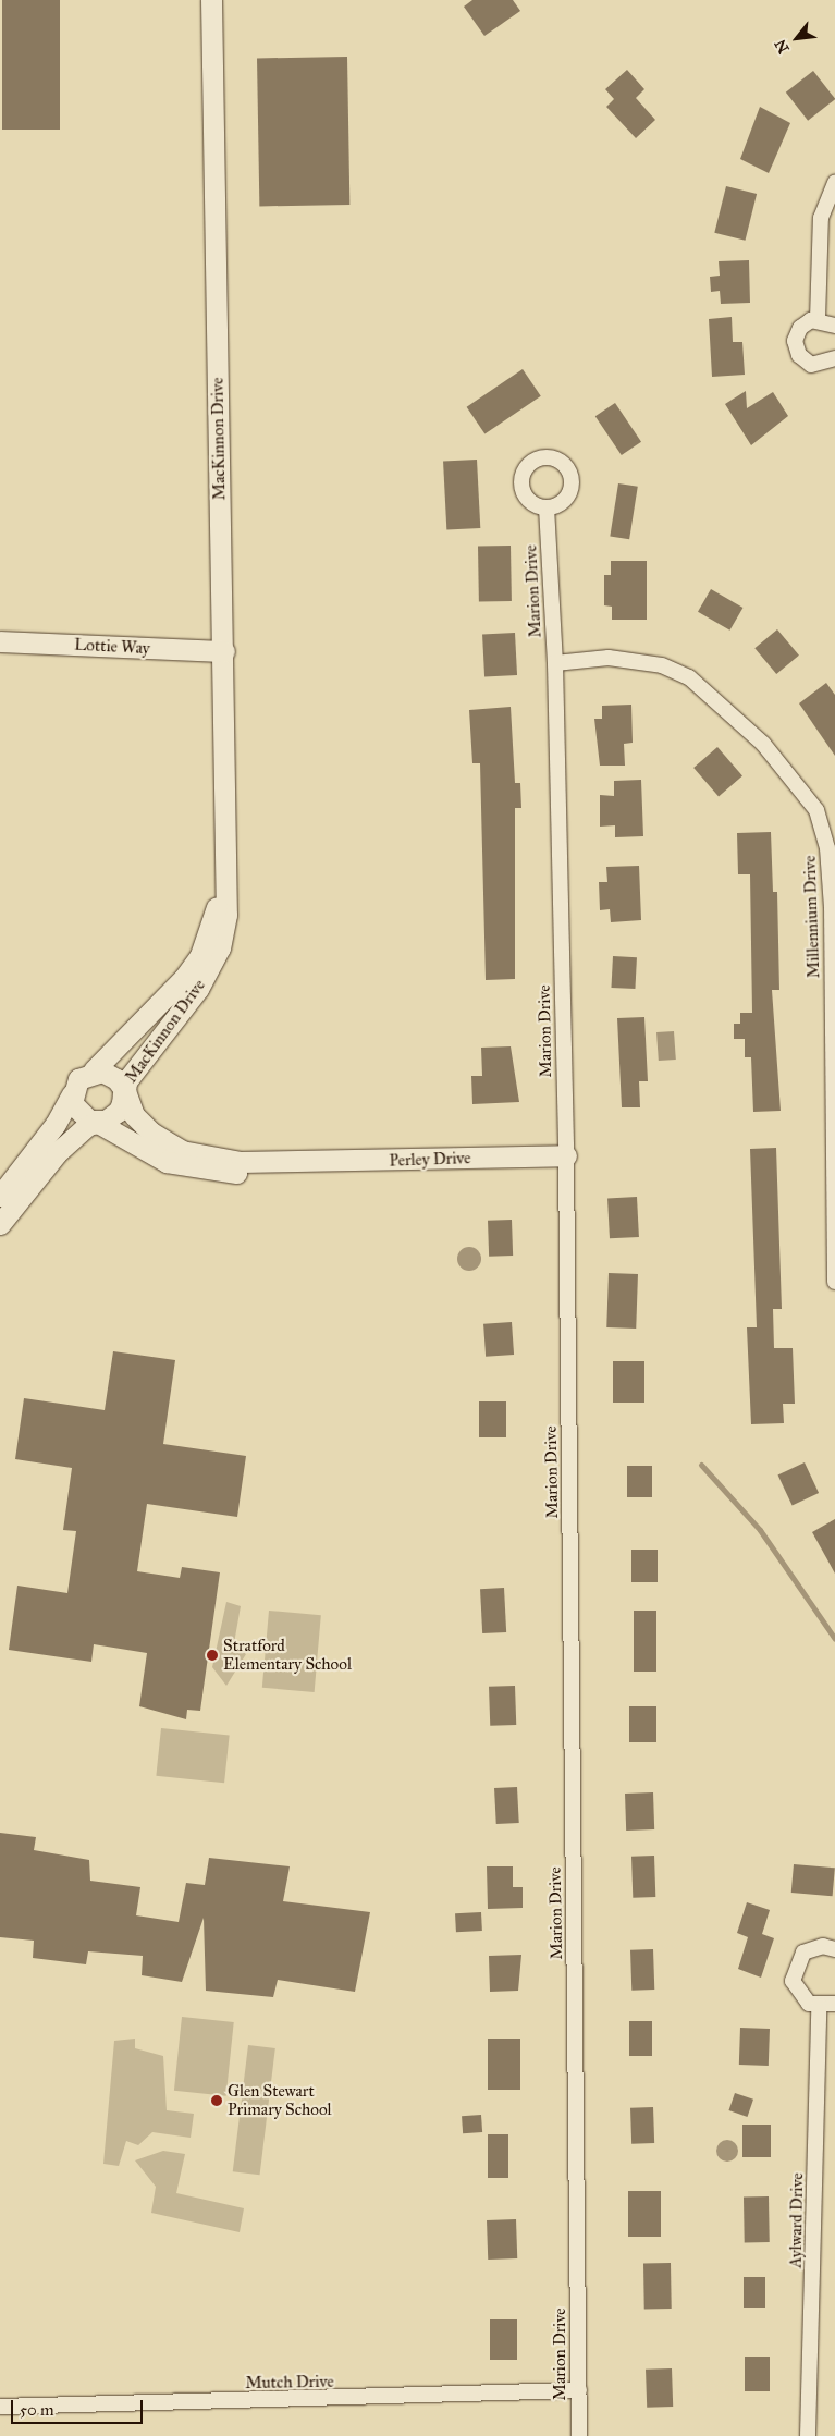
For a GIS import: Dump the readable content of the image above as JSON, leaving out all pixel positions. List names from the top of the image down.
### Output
{
  "streets": {
    "street": [
      "MacKinnon Drive",
      "Marion Drive",
      "Lottie Way",
      "Millennium Drive",
      "Perley Drive",
      "Aylward Drive",
      "Mutch Drive"
    ]
  },
  "crossings": [
    ["MacKinnon Drive", "Lottie Way"],
    ["MacKinnon Drive", "Perley Drive"],
    ["Marion Drive", "Millennium Drive"],
    ["Marion Drive", "Perley Drive"],
    ["Marion Drive", "Mutch Drive"]
  ],
  "places": ["Stratford Elementary School", "Glen Stewart Primary School"],
  "scale_bar": "50 m",
  "north": "bottom left"
}
